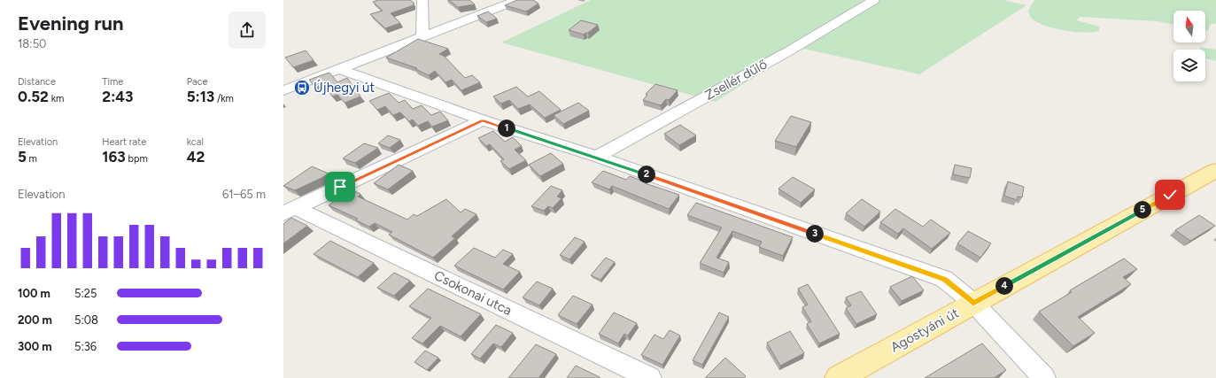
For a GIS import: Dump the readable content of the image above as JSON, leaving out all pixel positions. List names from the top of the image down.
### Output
{
  "streets": {
    "main road": ["Agostyáni út"],
    "street": ["Zsellér dűlő", "Csokonai utca"]
  },
  "places": {
    "bus stop": ["Újhegyi út"]
  },
  "north": "top",
  "page": {
    "heading": ["Evening run", "18:50"],
    "stats": [
      ["Distance", "0.52 km"],
      ["Time", "2:43"],
      ["Pace", "5:13 /km"],
      ["Elevation", "5 m"],
      ["Heart rate", "163 bpm"],
      ["kcal", "42"]
    ],
    "pins": [
      "1",
      "2",
      "5",
      "3",
      "4"
    ],
    "chart": ["Elevation", "61–65 m"],
    "list": [
      {
        "name": "100 m",
        "note": "5:25"
      },
      {
        "name": "200 m",
        "note": "5:08"
      },
      {
        "name": "300 m",
        "note": "5:36"
      }
    ]
  }
}
